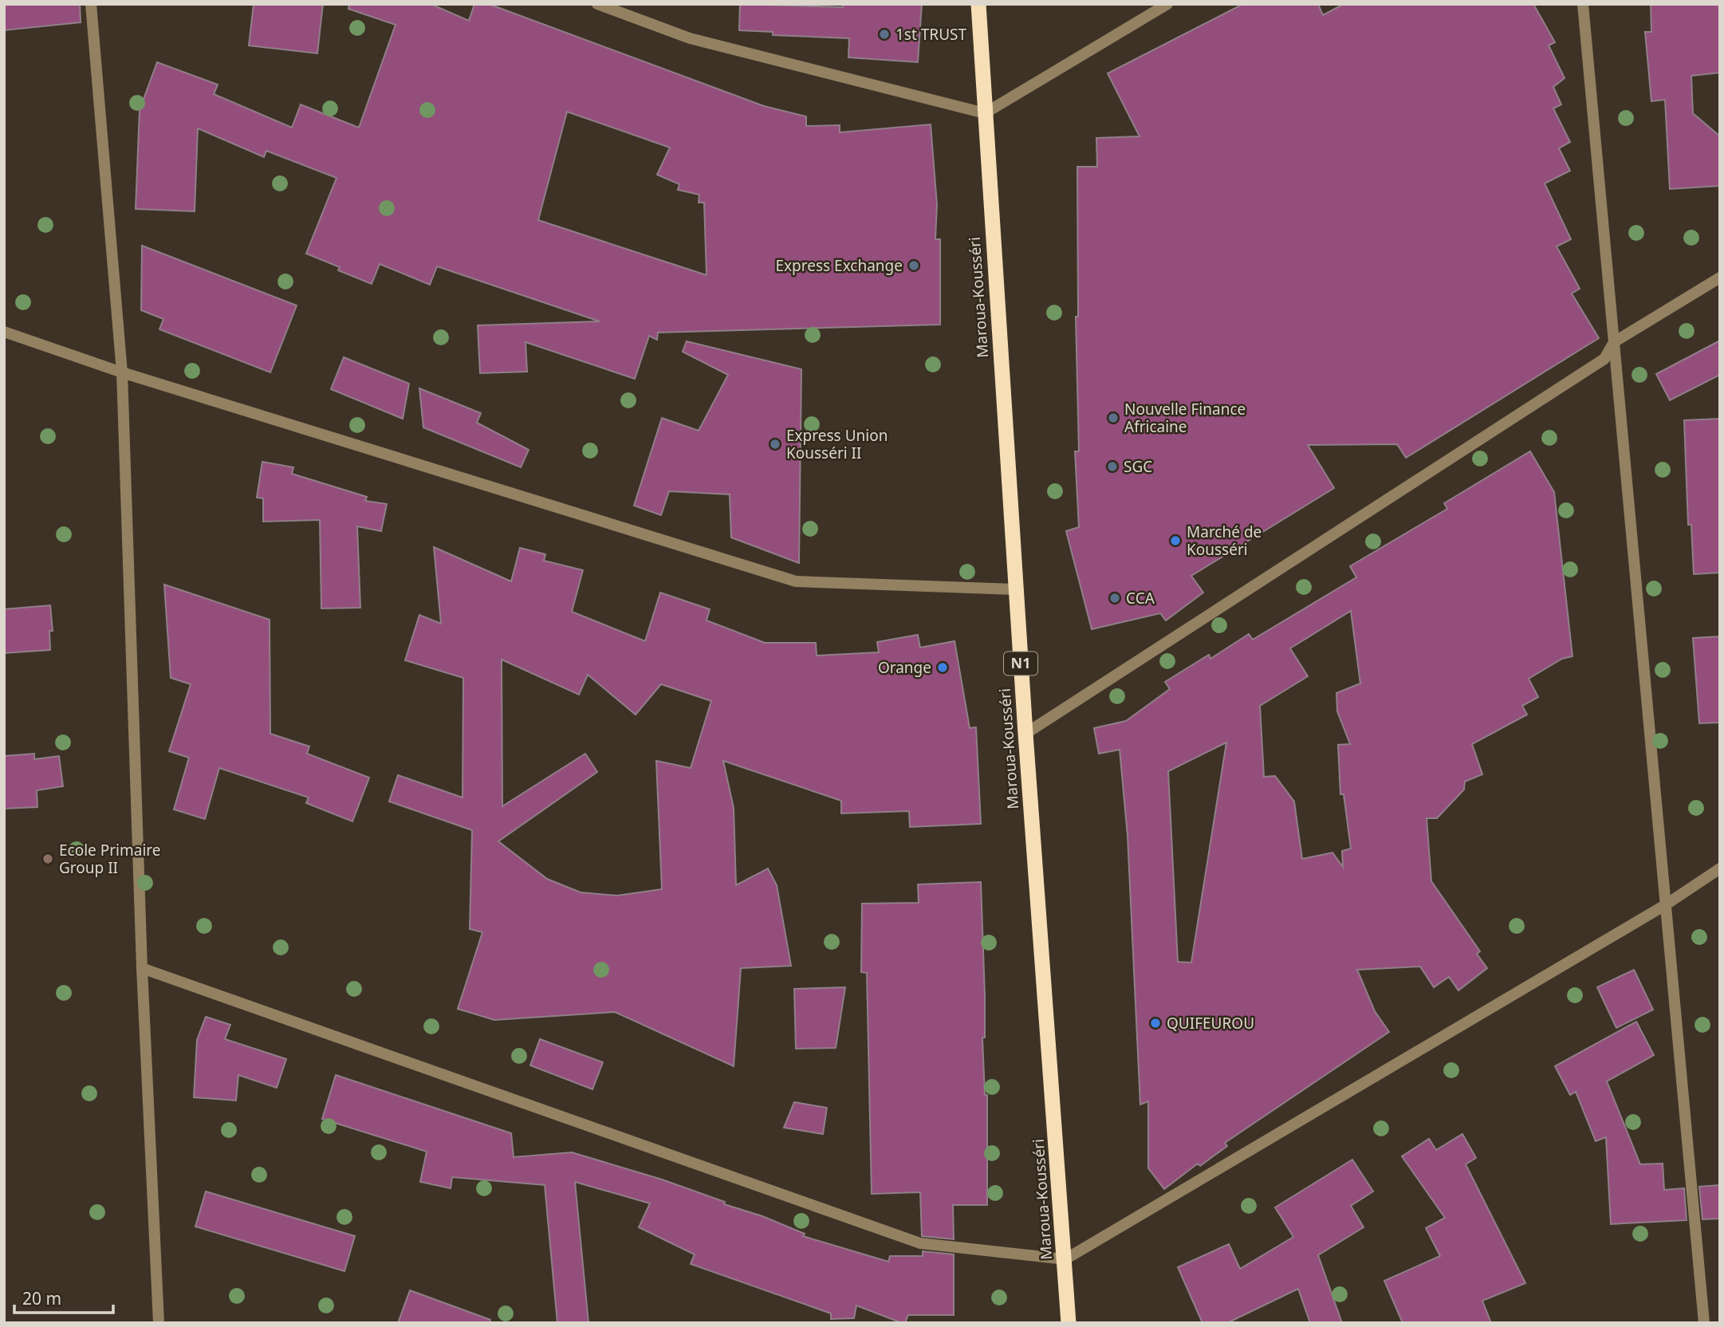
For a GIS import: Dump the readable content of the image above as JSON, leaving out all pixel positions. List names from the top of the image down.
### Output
{
  "streets": {
    "highway": ["Maroua-Kousséri", "N1"]
  },
  "places": [
    "1st TRUST",
    "Express Exchange",
    "Nouvelle Finance Africaine",
    "Express Union Kousséri II",
    "SGC",
    "Marché de Kousséri",
    "CCA",
    "Orange",
    "Ecole Primaire Group II",
    "QUIFEUROU"
  ],
  "scale_bar": "20 m"
}
